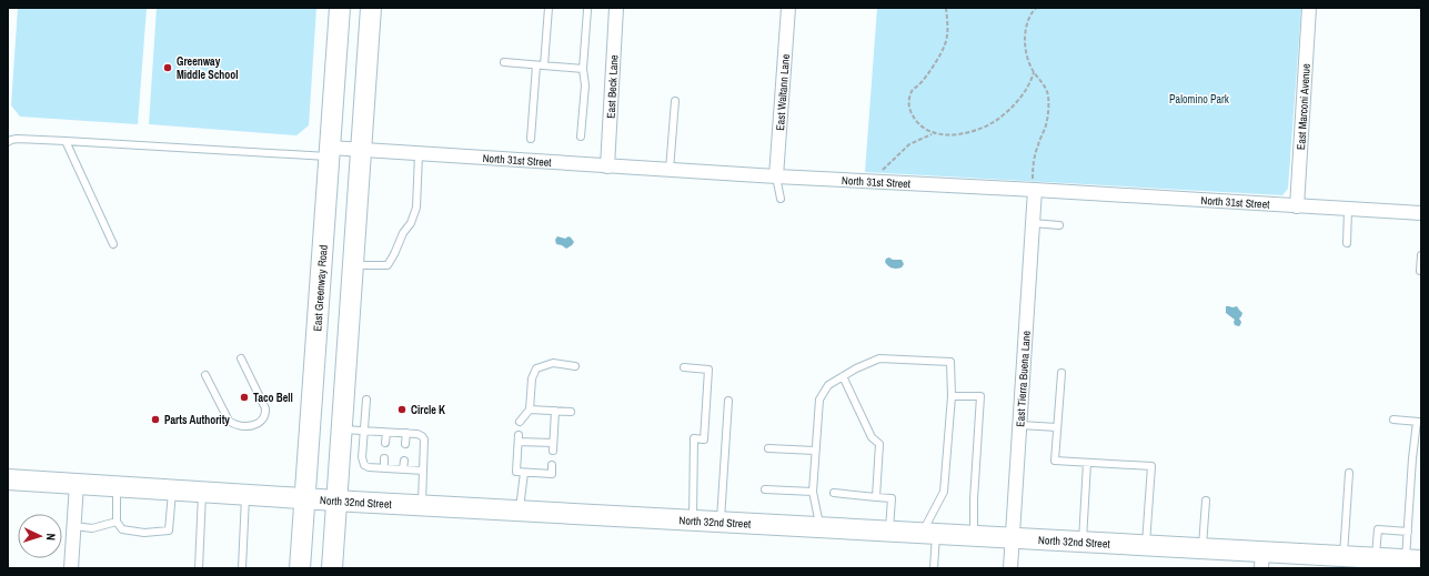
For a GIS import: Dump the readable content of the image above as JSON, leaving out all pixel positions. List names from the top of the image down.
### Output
{
  "streets": {
    "main road": ["East Greenway Road", "North 32nd Street"],
    "street": [
      "East Beck Lane",
      "East Waltann Lane",
      "East Marconi Avenue",
      "North 31st Street",
      "East Tierra Buena Lane"
    ]
  },
  "crossings": [
    ["East Beck Lane", "North 31st Street"],
    ["East Waltann Lane", "North 31st Street"],
    ["East Marconi Avenue", "North 31st Street"],
    ["North 31st Street", "East Greenway Road"],
    ["North 31st Street", "East Tierra Buena Lane"],
    ["East Greenway Road", "North 32nd Street"],
    ["East Tierra Buena Lane", "North 32nd Street"]
  ],
  "parks": ["Palomino Park"],
  "places": [
    "Greenway Middle School",
    "Taco Bell",
    "Circle K",
    "Parts Authority"
  ],
  "north": "right"
}
